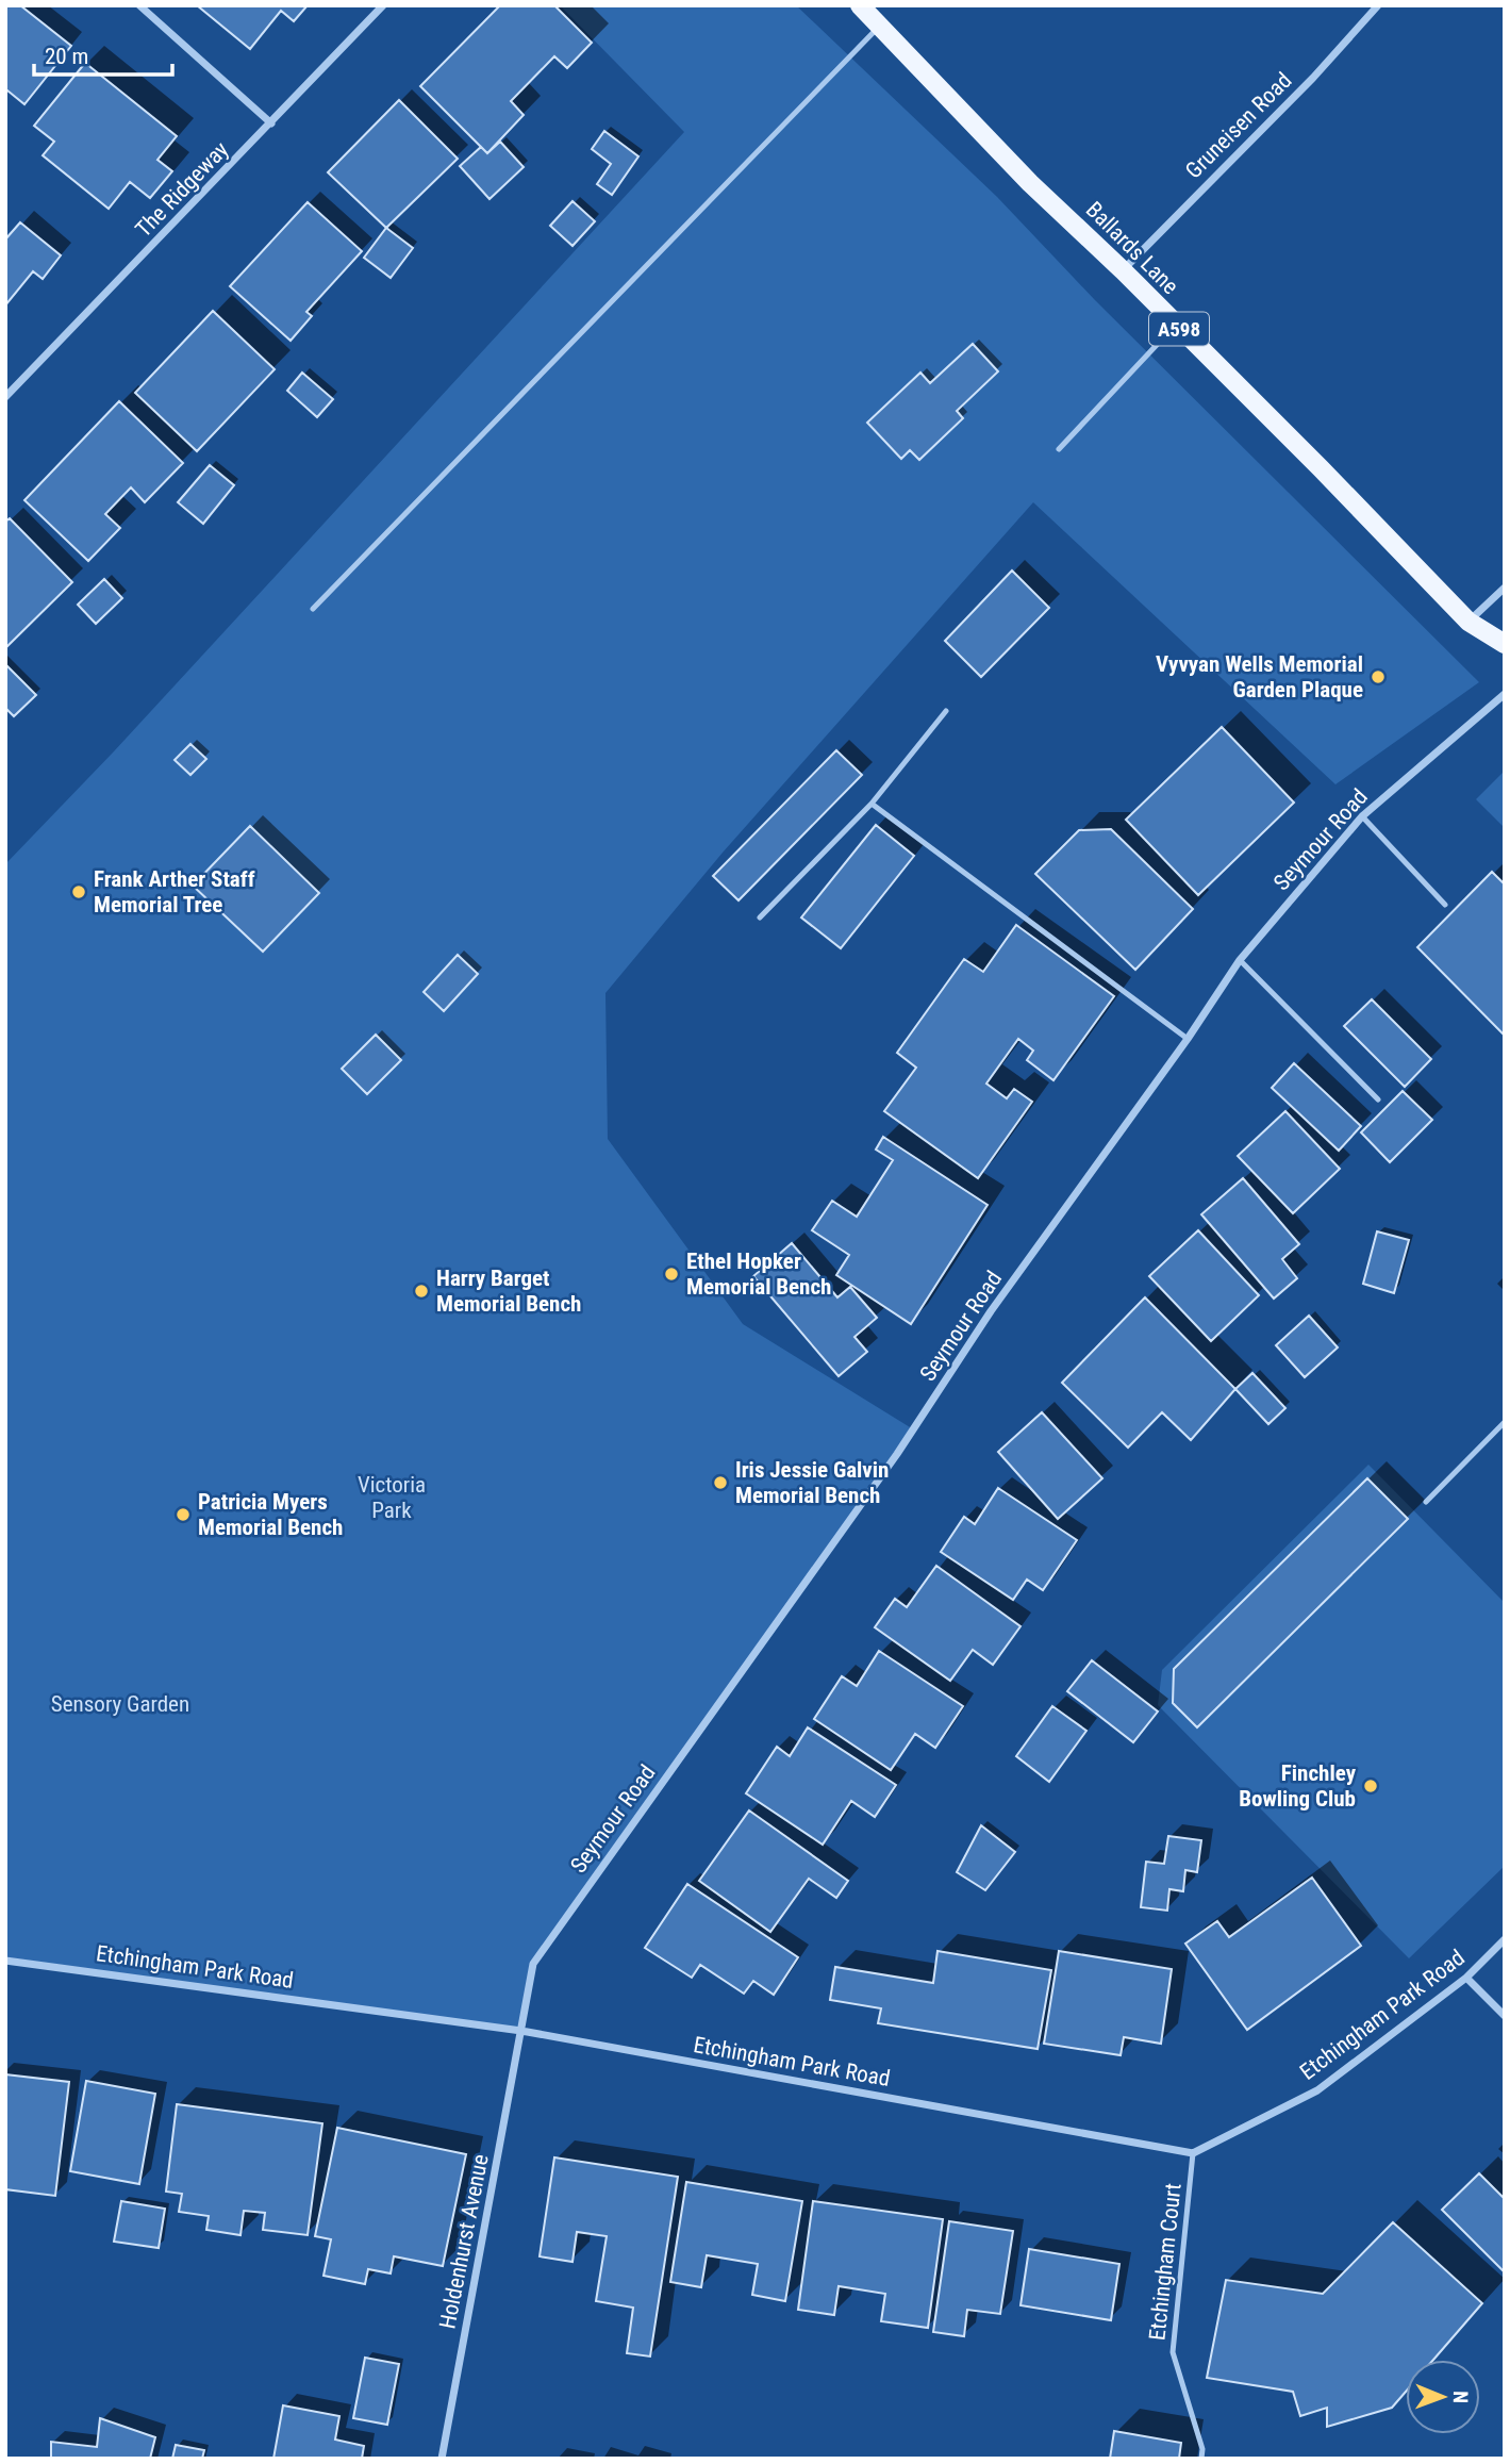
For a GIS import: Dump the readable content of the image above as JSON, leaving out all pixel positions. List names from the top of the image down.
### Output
{
  "streets": {
    "main road": ["Ballards Lane", "A598"],
    "street": [
      "Gruneisen Road",
      "The Ridgeway",
      "Seymour Road",
      "Etchingham Park Road",
      "Holdenhurst Avenue"
    ],
    "lane": ["Etchingham Court"]
  },
  "crossings": [
    ["Gruneisen Road", "Ballards Lane"],
    ["Seymour Road", "Etchingham Park Road"],
    ["Seymour Road", "Holdenhurst Avenue"],
    ["Etchingham Park Road", "Holdenhurst Avenue"],
    ["Etchingham Park Road", "Etchingham Court"]
  ],
  "parks": ["Victoria Park", "Sensory Garden"],
  "places": [
    "Vyvyan Wells Memorial Garden Plaque",
    "Frank Arther Staff Memorial Tree",
    "Ethel Hopker Memorial Bench",
    "Harry Barget Memorial Bench",
    "Iris Jessie Galvin Memorial Bench",
    "Patricia Myers Memorial Bench",
    "Finchley Bowling Club"
  ],
  "scale_bar": "20 m",
  "north": "right"
}
